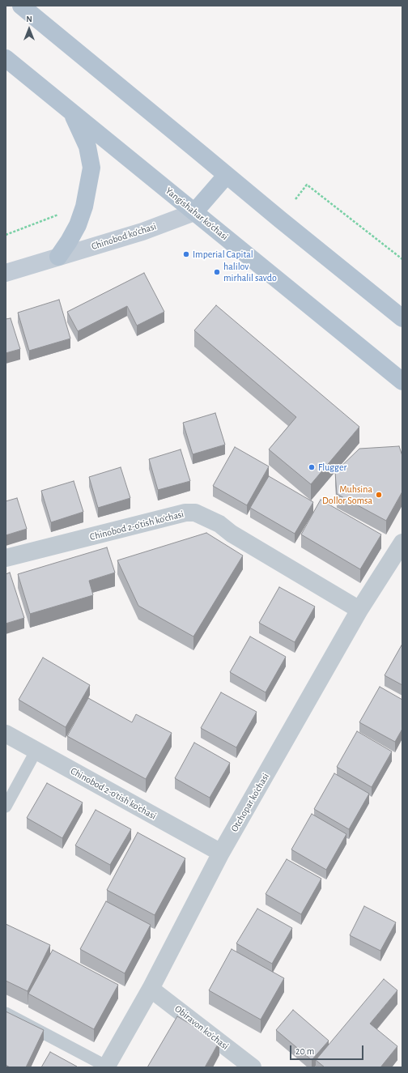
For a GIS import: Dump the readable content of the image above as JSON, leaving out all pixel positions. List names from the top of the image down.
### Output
{
  "streets": {
    "main road": ["Yangishahar ko‘chasi", "Chinobod ko'chasi"],
    "street": ["Chinobod 2-o'tish ko'chasi", "Otchopar ko'chasi", "Obiravon ko'chasi"]
  },
  "crossings": [
    ["Yangishahar ko‘chasi", "Chinobod ko'chasi"],
    ["Chinobod 2-o'tish ko'chasi", "Otchopar ko'chasi"],
    ["Otchopar ko'chasi", "Obiravon ko'chasi"]
  ],
  "places": [
    "Imperial Capital",
    "halilov mirhalil savdo",
    "Flugger",
    "Muhsina Dollor Somsa"
  ],
  "scale_bar": "20 m",
  "north": "top"
}
